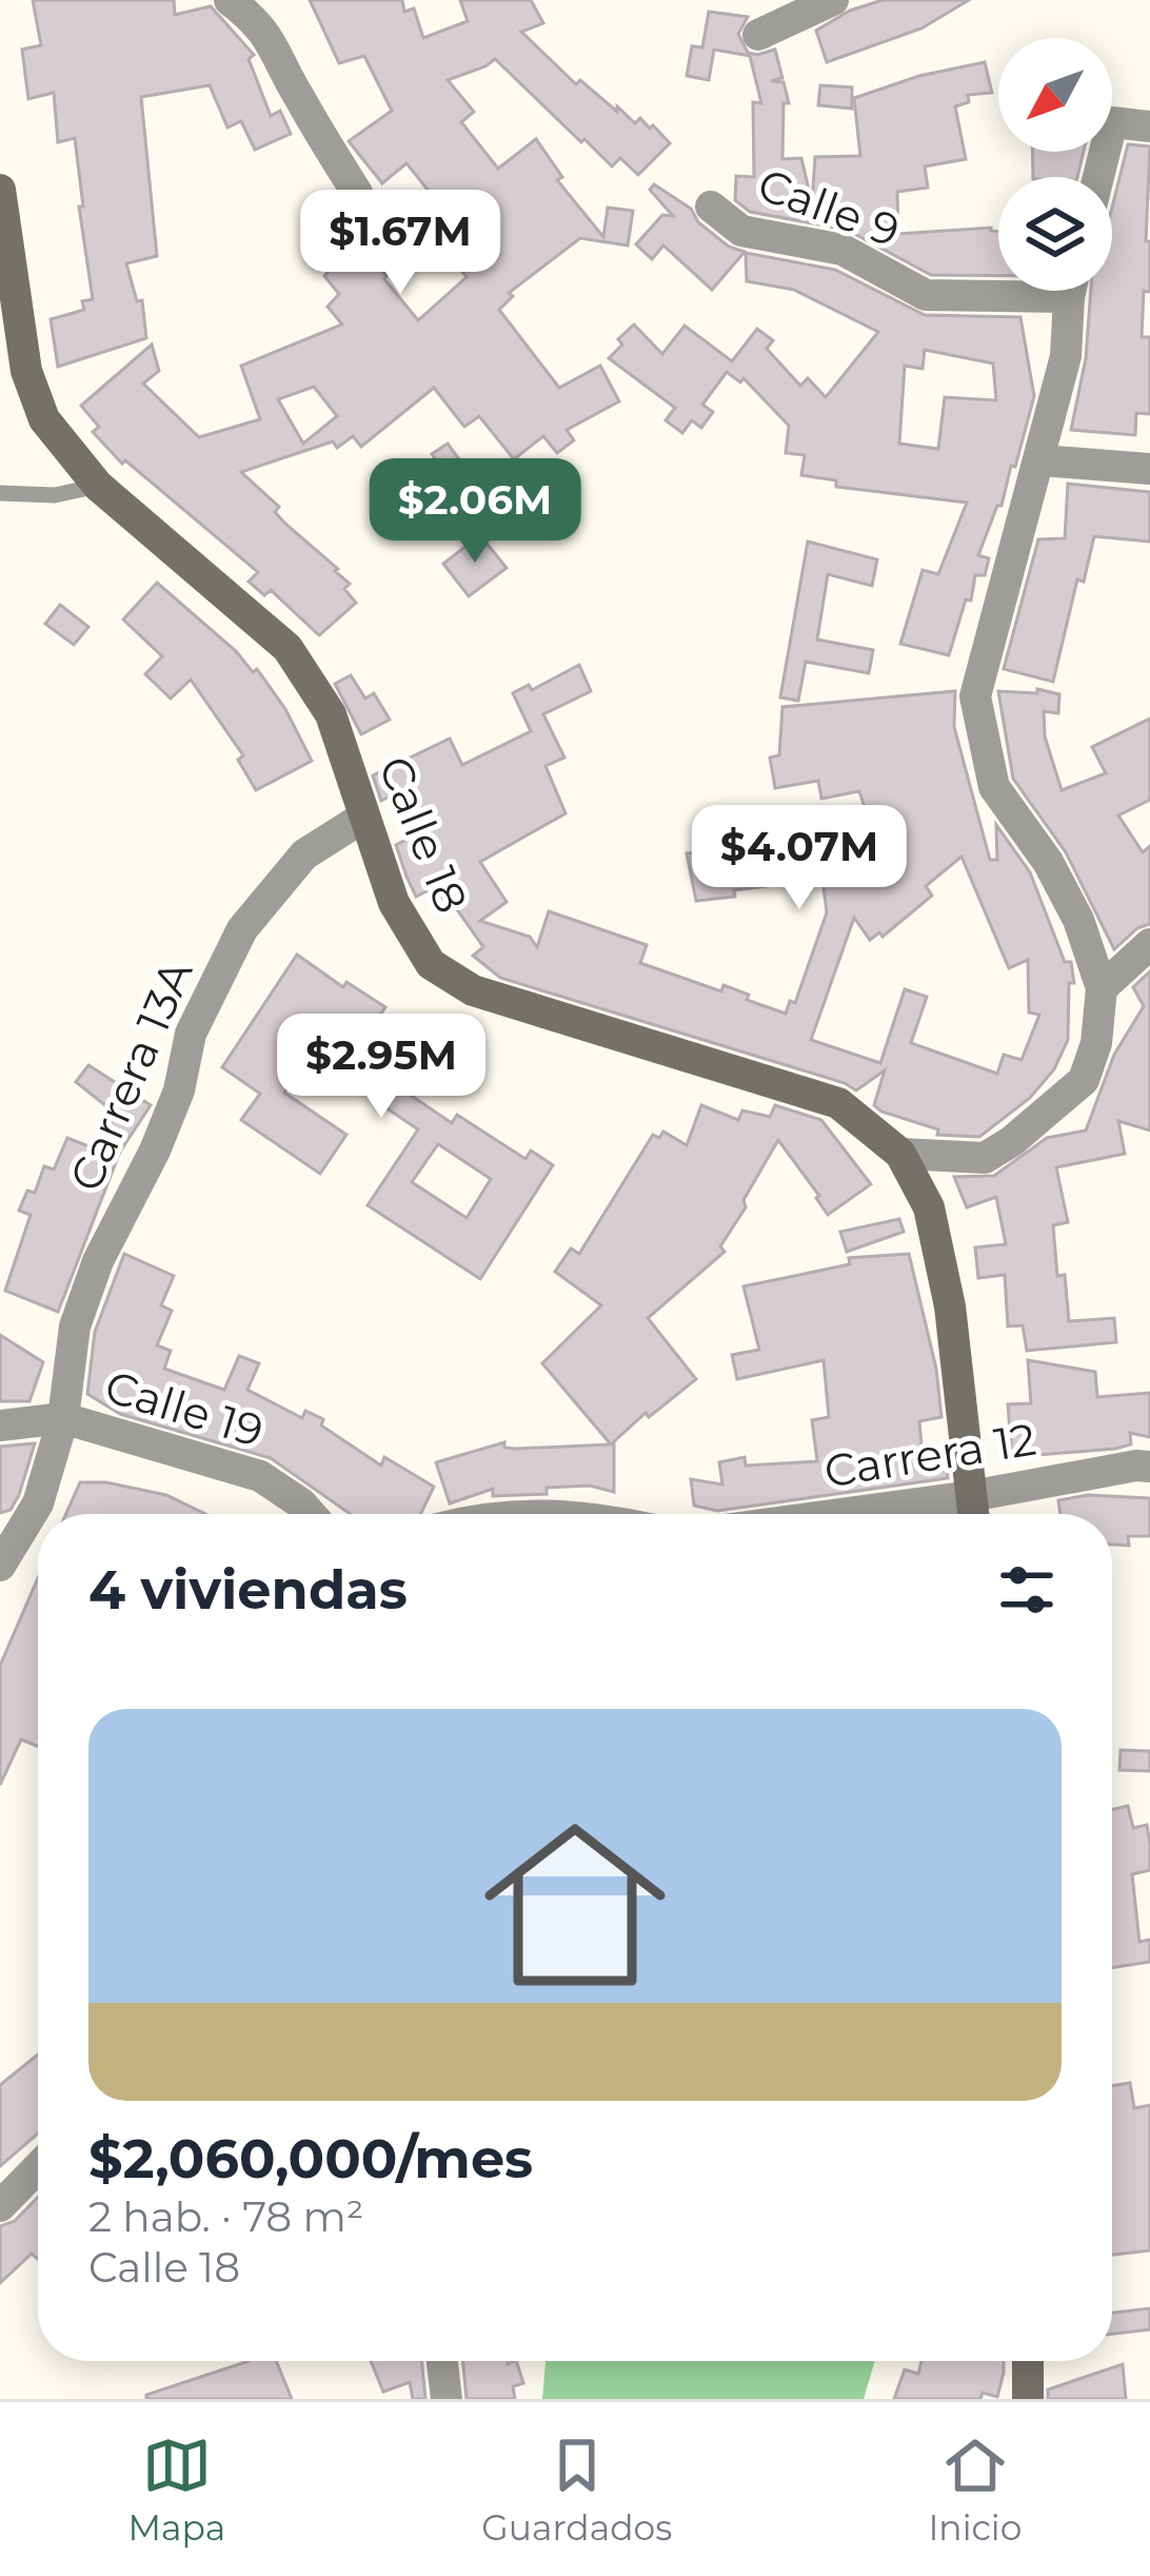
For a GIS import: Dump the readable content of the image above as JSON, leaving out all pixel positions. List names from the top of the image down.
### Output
{
  "streets": {
    "main road": ["Calle 18"],
    "street": [
      "Calle 9",
      "Carrera 13A",
      "Calle 19",
      "Carrera 12"
    ]
  },
  "crossings": [
    ["Calle 18", "Carrera 13A"],
    ["Calle 18", "Carrera 12"],
    ["Carrera 13A", "Calle 19"]
  ],
  "north": "bottom left",
  "page": {
    "price": [
      "$1.67M",
      "$2.06M",
      "$4.07M",
      "$2.95M"
    ],
    "heading": "4 viviendas",
    "list": [
      {
        "name": "$2,060,000/mes",
        "note": "2 hab. · 78 m² · Calle 18"
      }
    ],
    "tabs": ["Mapa", "Guardados", "Inicio"]
  }
}
